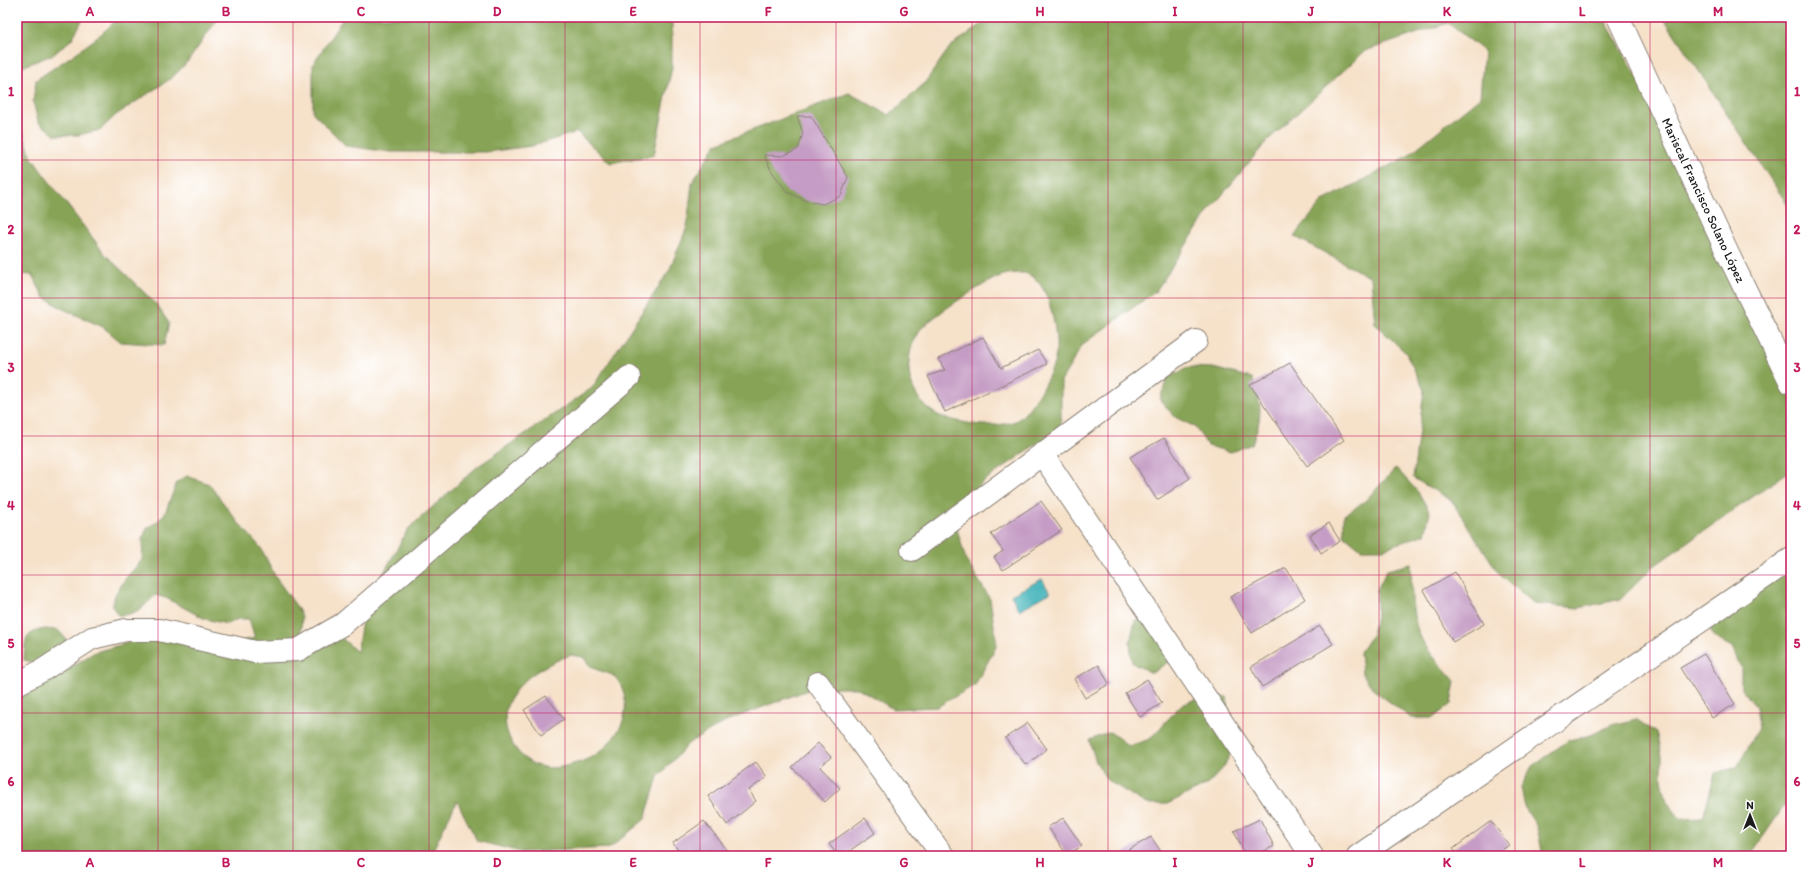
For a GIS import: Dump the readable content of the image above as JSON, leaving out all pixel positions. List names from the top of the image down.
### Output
{
  "streets": {
    "street": ["Mariscal Francisco Solano López"]
  },
  "north": "top",
  "grid": {
    "columns": [
      "A",
      "B",
      "C",
      "D",
      "E",
      "F",
      "G",
      "H",
      "I",
      "J",
      "K",
      "L",
      "M"
    ],
    "rows": [
      "1",
      "2",
      "3",
      "4",
      "5",
      "6"
    ]
  }
}
